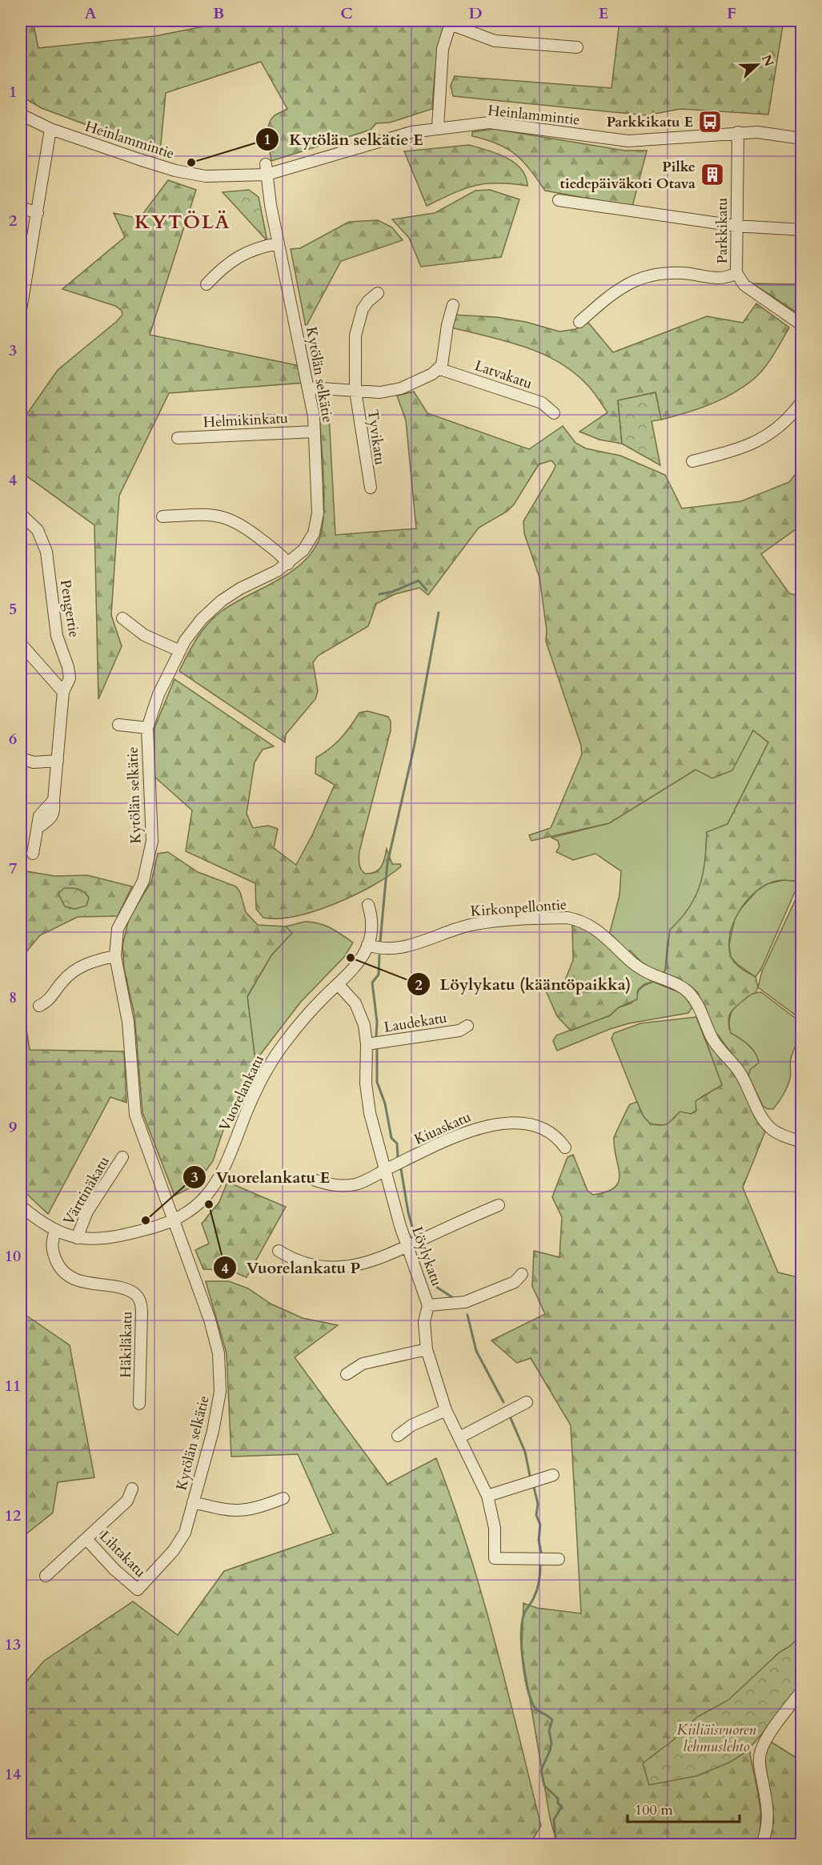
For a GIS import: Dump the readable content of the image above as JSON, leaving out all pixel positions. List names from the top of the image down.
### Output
{
  "streets": {
    "street": [
      "Heinlammintie",
      "Parkkikatu",
      "Kytölän selkätie",
      "Latvakatu",
      "Helmikinkatu",
      "Tyvikatu",
      "Pengertie",
      "Kirkonpellontie",
      "Laudekatu",
      "Vuorelankatu",
      "Kiuaskatu",
      "Värttinäkatu",
      "Löylykatu",
      "Häkiläkatu",
      "Lihtakatu"
    ]
  },
  "crossings": [
    ["Heinlammintie", "Parkkikatu"],
    ["Heinlammintie", "Kytölän selkätie"],
    ["Kytölän selkätie", "Helmikinkatu"],
    ["Kytölän selkätie", "Vuorelankatu"],
    ["Kytölän selkätie", "Lihtakatu"],
    ["Kirkonpellontie", "Vuorelankatu"],
    ["Laudekatu", "Löylykatu"],
    ["Vuorelankatu", "Värttinäkatu"],
    ["Vuorelankatu", "Löylykatu"],
    ["Vuorelankatu", "Häkiläkatu"],
    ["Kiuaskatu", "Löylykatu"]
  ],
  "districts": ["KYTÖLÄ"],
  "parks": ["Kiiliäisvuoren lehmuslehto"],
  "places": {
    "bus stop": ["Parkkikatu E"],
    "other": [
      "Kytölän selkätie E",
      "Löylykatu (kääntöpaikka)",
      "Vuorelankatu P",
      "Vuorelankatu E"
    ],
    "building": ["Pilke tiedepäiväkoti Otava"]
  },
  "scale_bar": "100 m",
  "north": "right",
  "grid": {
    "columns": [
      "A",
      "B",
      "C",
      "D",
      "E",
      "F"
    ],
    "rows": [
      "1",
      "2",
      "3",
      "4",
      "5",
      "6",
      "7",
      "8",
      "9",
      "10",
      "11",
      "12",
      "13",
      "14"
    ]
  }
}
